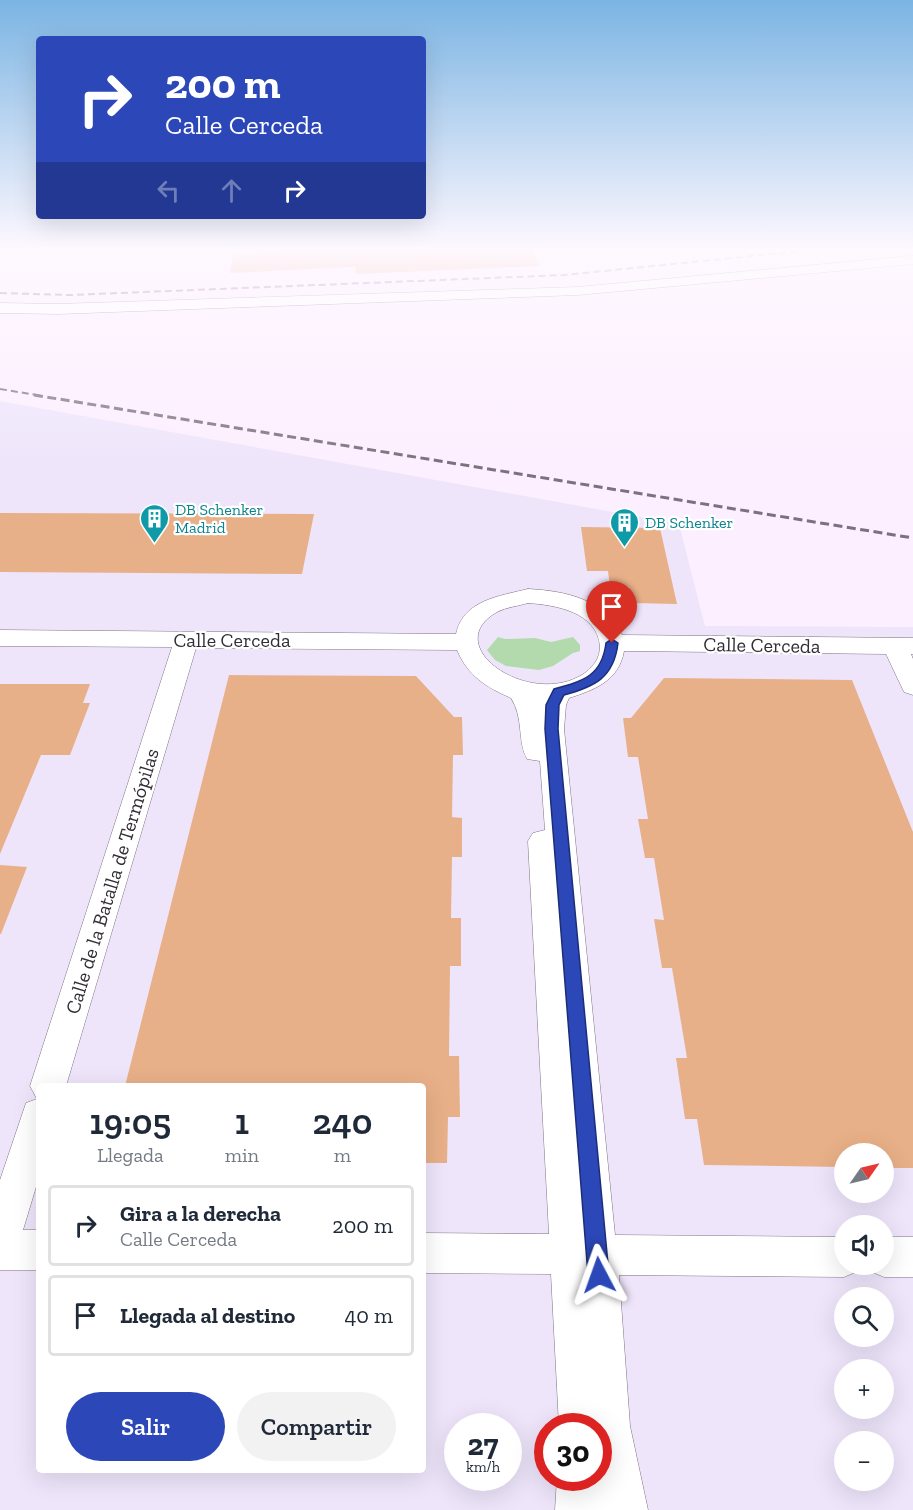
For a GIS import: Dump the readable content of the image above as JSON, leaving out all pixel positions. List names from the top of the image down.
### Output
{
  "streets": {
    "street": ["Calle Cerceda", "Calle de la Batalla de Termópilas"]
  },
  "crossings": [
    ["Calle Cerceda", "Calle de la Batalla de Termópilas"]
  ],
  "places": {
    "building": ["DB Schenker Madrid", "DB Schenker"]
  },
  "north": "top right",
  "page": {
    "turn": ["200 m", "Calle Cerceda"],
    "eta": [
      "19:05",
      "Llegada",
      "1",
      "min",
      "240",
      "m"
    ],
    "map_buttons": ["+", "−"],
    "list": [
      {
        "name": "Gira a la derecha",
        "note": "Calle Cerceda",
        "value": "200 m"
      },
      {
        "name": "Llegada al destino",
        "value": "40 m"
      }
    ],
    "buttons": ["Salir", "Compartir"],
    "speed": "27 km/h",
    "limit": "30"
  }
}
